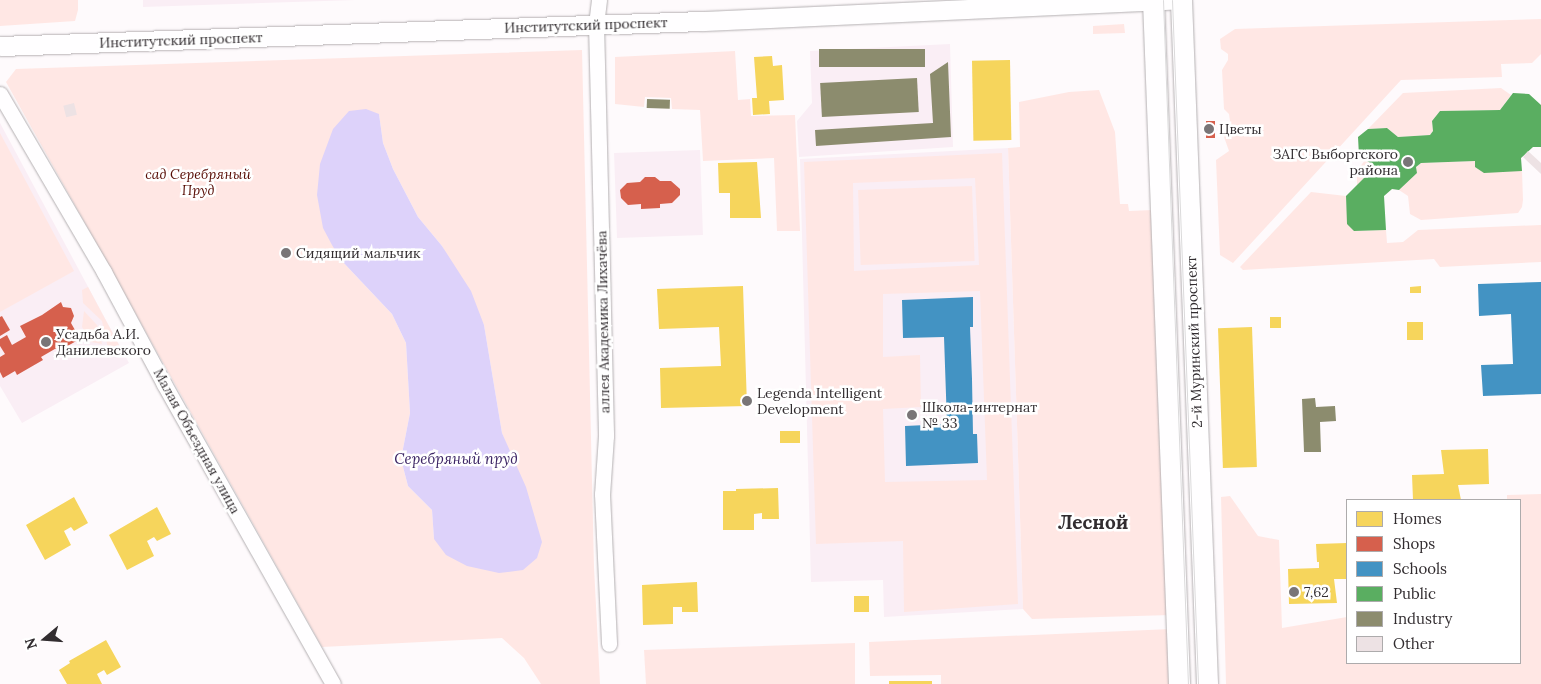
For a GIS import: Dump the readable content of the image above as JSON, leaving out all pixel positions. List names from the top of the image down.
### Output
{
  "streets": {
    "main road": ["2-й Муринский проспект"],
    "street": ["Институтский проспект", "аллея Академика Лихачёва", "Малая Объездная улица"]
  },
  "crossings": [
    ["Институтский проспект", "аллея Академика Лихачёва"],
    ["Институтский проспект", "2-й Муринский проспект"]
  ],
  "districts": ["Лесной"],
  "water": ["Серебряный пруд"],
  "parks": ["сад Серебряный Пруд"],
  "places": [
    "Цветы",
    "ЗАГС Выборгского района",
    "Сидящий мальчик",
    "Усадьба А.И. Данилевского",
    "Legenda Intelligent Development",
    "Школа-интернат № 33",
    "7,62"
  ],
  "legend": [
    "Homes",
    "Shops",
    "Schools",
    "Public",
    "Industry",
    "Other"
  ],
  "north": "left"
}
